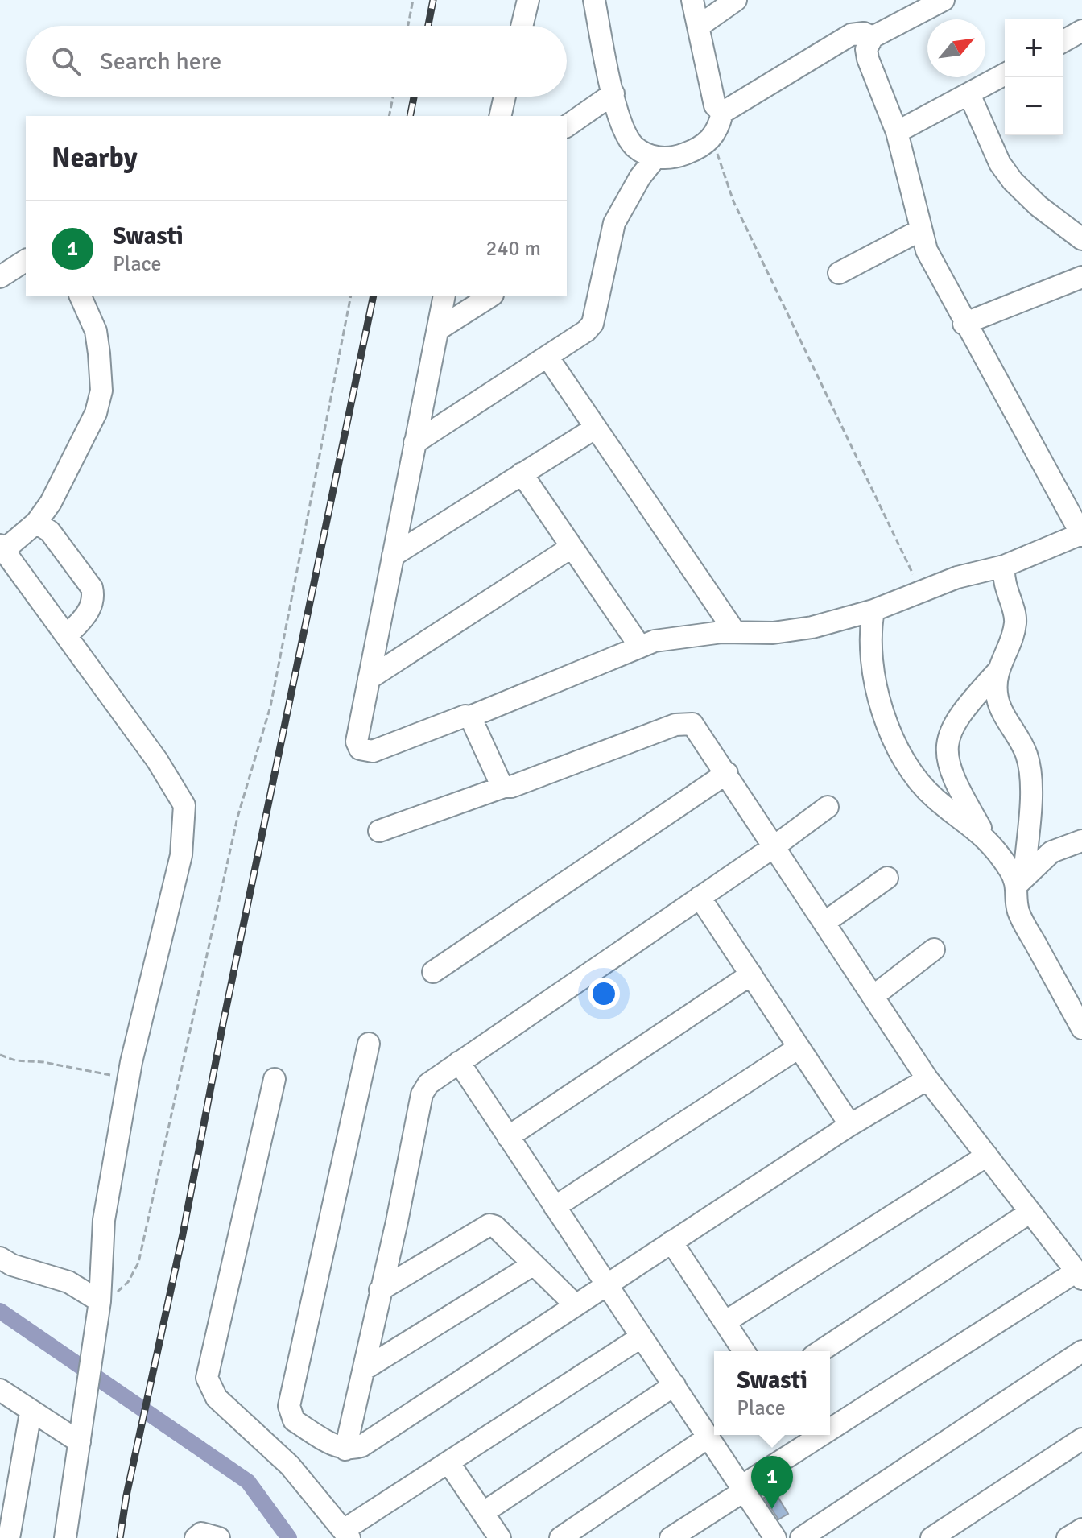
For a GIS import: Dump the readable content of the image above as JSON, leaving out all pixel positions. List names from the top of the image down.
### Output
{
  "north": "top right",
  "page": {
    "map_buttons": ["+", "−"],
    "search": "Search here",
    "heading": "Nearby",
    "list": [
      {
        "mark": "1",
        "name": "Swasti",
        "note": "Place",
        "value": "240 m"
      }
    ],
    "popup": ["Swasti", "Place"],
    "pins": "1"
  }
}
